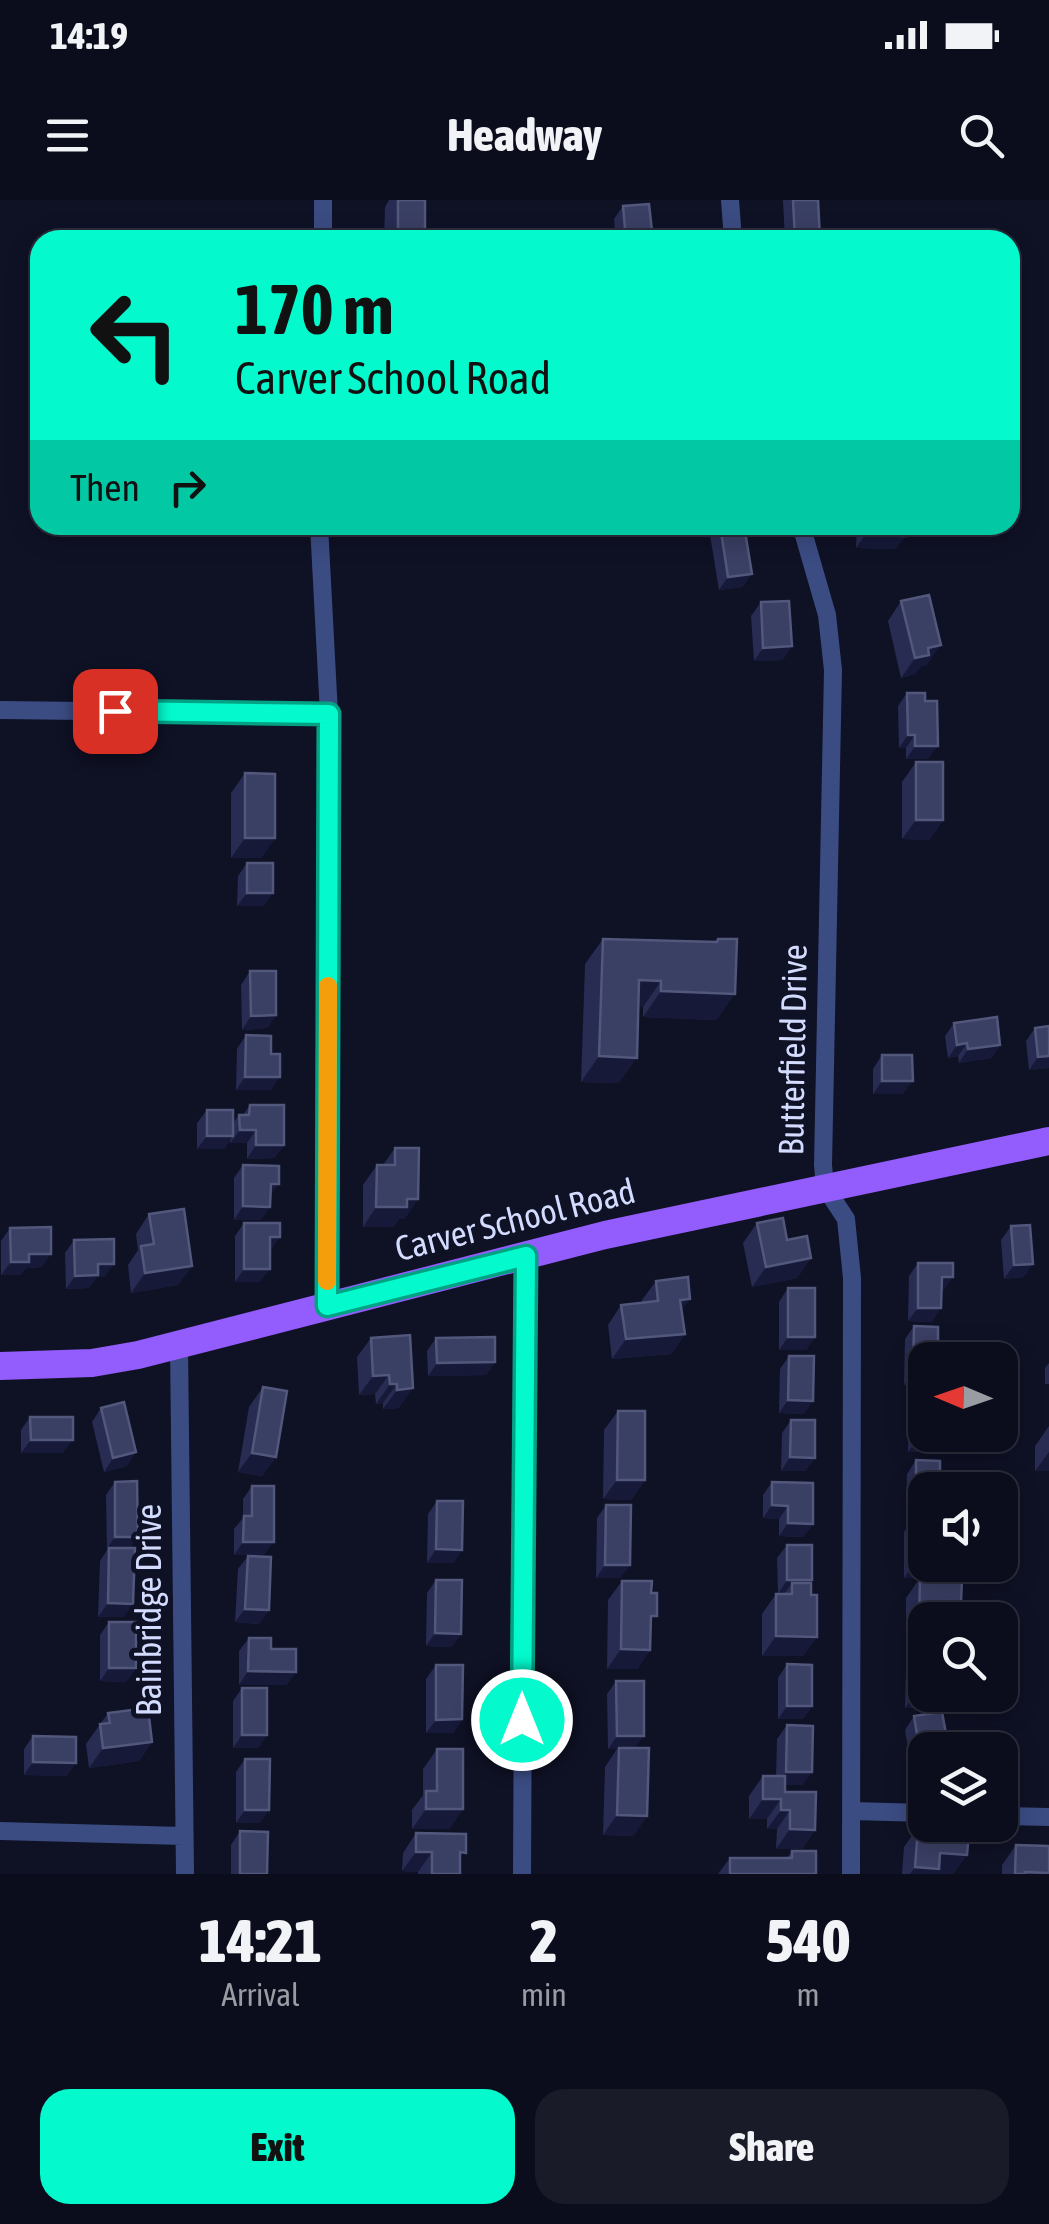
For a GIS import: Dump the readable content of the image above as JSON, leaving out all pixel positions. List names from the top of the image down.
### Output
{
  "streets": {
    "main road": ["Carver School Road"],
    "street": ["Butterfield Drive", "Bainbridge Drive"]
  },
  "crossings": [
    ["Butterfield Drive", "Carver School Road"],
    ["Carver School Road", "Bainbridge Drive"]
  ],
  "north": "left",
  "page": {
    "status": "14:19",
    "header": "Headway",
    "turn": ["170 m", "Carver School Road"],
    "then": "Then",
    "eta": [
      "14:21",
      "Arrival",
      "2",
      "min",
      "540",
      "m"
    ],
    "buttons": ["Exit", "Share"]
  }
}
